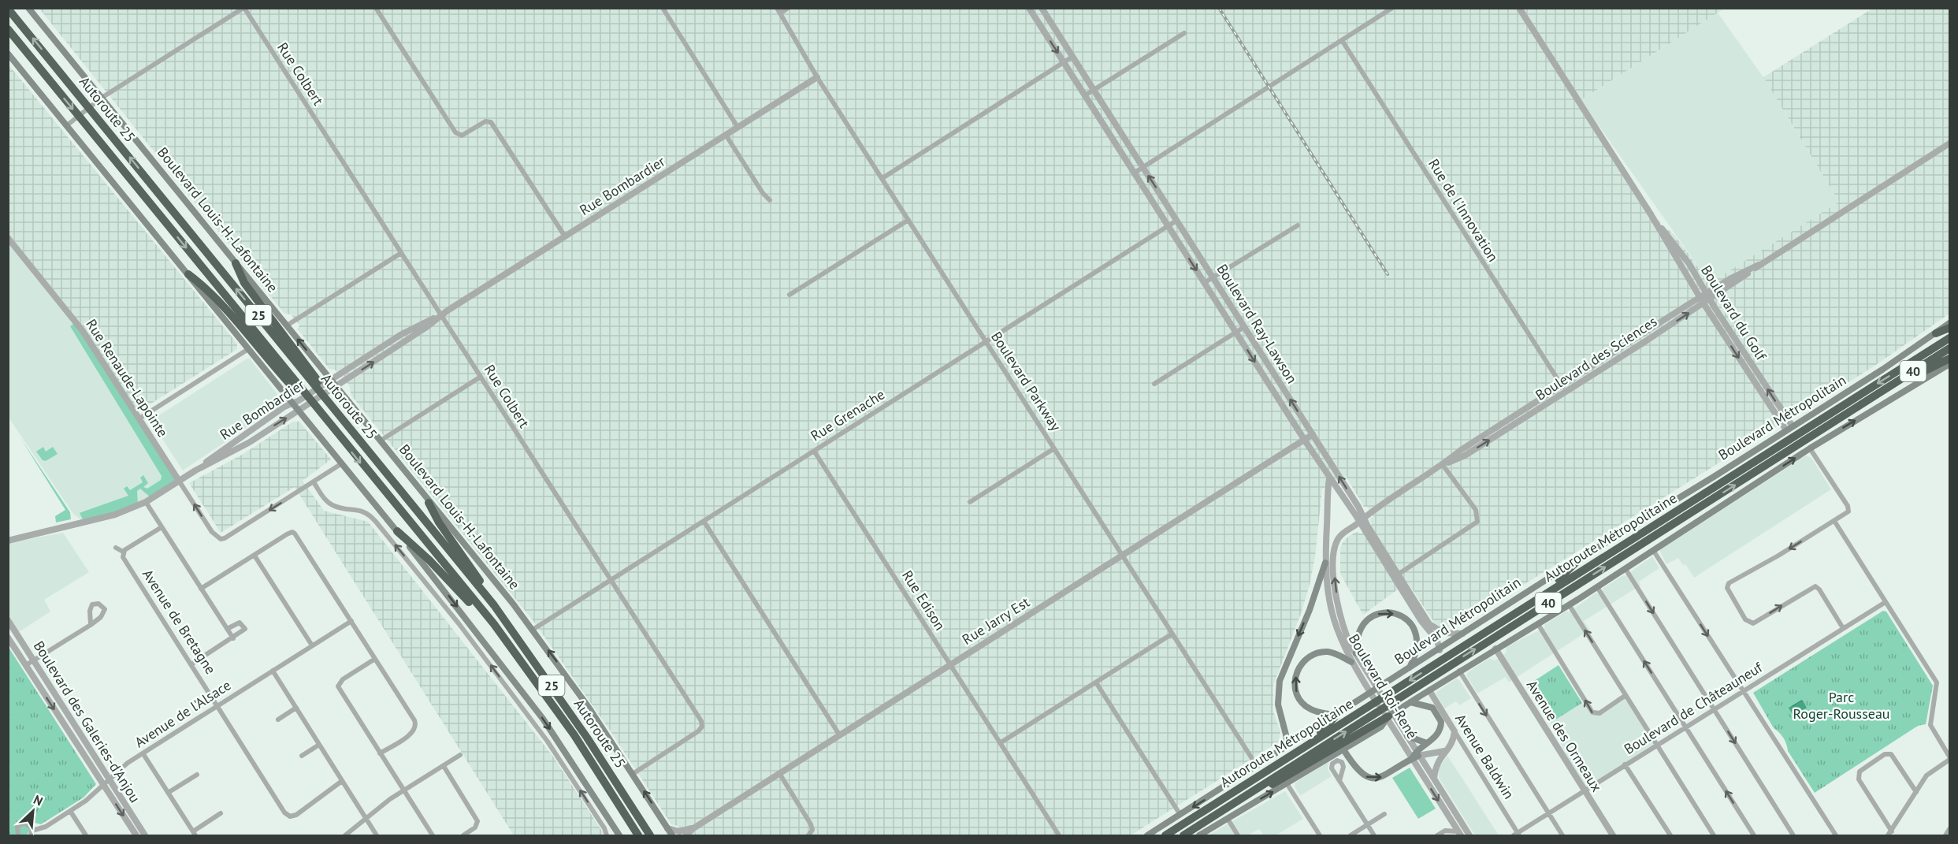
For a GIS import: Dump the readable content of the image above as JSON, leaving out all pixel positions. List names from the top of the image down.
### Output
{
  "streets": {
    "highway": [
      "Autoroute 25",
      "25",
      "40",
      "Autoroute Métropolitaine"
    ],
    "main road": ["Boulevard Louis-H.-Lafontaine", "Boulevard Métropolitain"],
    "street": [
      "Rue Colbert",
      "Rue Bombardier",
      "Rue de l'Innovation",
      "Boulevard du Golf",
      "Boulevard Ray-Lawson",
      "Boulevard des Sciences",
      "Rue Renaude-Lapointe",
      "Boulevard Parkway",
      "Rue Grenache",
      "Rue Edison",
      "Rue Jarry Est",
      "Avenue de Bretagne",
      "Boulevard Roi-René",
      "Boulevard de Châteauneuf",
      "Avenue de l'Alsace",
      "Boulevard des Galeries-d'Anjou",
      "Avenue des Ormeaux",
      "Avenue Baldwin"
    ]
  },
  "crossings": [
    ["Rue Colbert", "Rue Bombardier"],
    ["Rue Colbert", "Boulevard Louis-H.-Lafontaine"],
    ["Rue Colbert", "Rue Grenache"],
    ["Rue Bombardier", "Boulevard Louis-H.-Lafontaine"],
    ["Rue Bombardier", "Rue Renaude-Lapointe"],
    ["Rue Bombardier", "Boulevard Parkway"],
    ["Rue de l'Innovation", "Boulevard des Sciences"],
    ["Boulevard Louis-H.-Lafontaine", "Rue Grenache"],
    ["Boulevard du Golf", "Boulevard des Sciences"],
    ["Boulevard du Golf", "Boulevard Métropolitain"],
    ["Boulevard Ray-Lawson", "Boulevard des Sciences"],
    ["Boulevard Ray-Lawson", "Rue Grenache"],
    ["Boulevard Ray-Lawson", "Boulevard Métropolitain"],
    ["Boulevard Ray-Lawson", "Rue Jarry Est"],
    ["Boulevard Ray-Lawson", "Boulevard Roi-René"],
    ["Boulevard des Sciences", "Boulevard Roi-René"],
    ["Boulevard Parkway", "Rue Grenache"],
    ["Boulevard Parkway", "Boulevard Métropolitain"],
    ["Boulevard Parkway", "Rue Jarry Est"],
    ["Rue Grenache", "Rue Edison"],
    ["Rue Edison", "Rue Jarry Est"],
    ["Avenue de Bretagne", "Avenue de l'Alsace"],
    ["Boulevard de Châteauneuf", "Avenue des Ormeaux"],
    ["Boulevard de Châteauneuf", "Avenue Baldwin"],
    ["Avenue de l'Alsace", "Boulevard des Galeries-d'Anjou"]
  ],
  "parks": ["Parc Roger-Rousseau"],
  "north": "top right"
}
